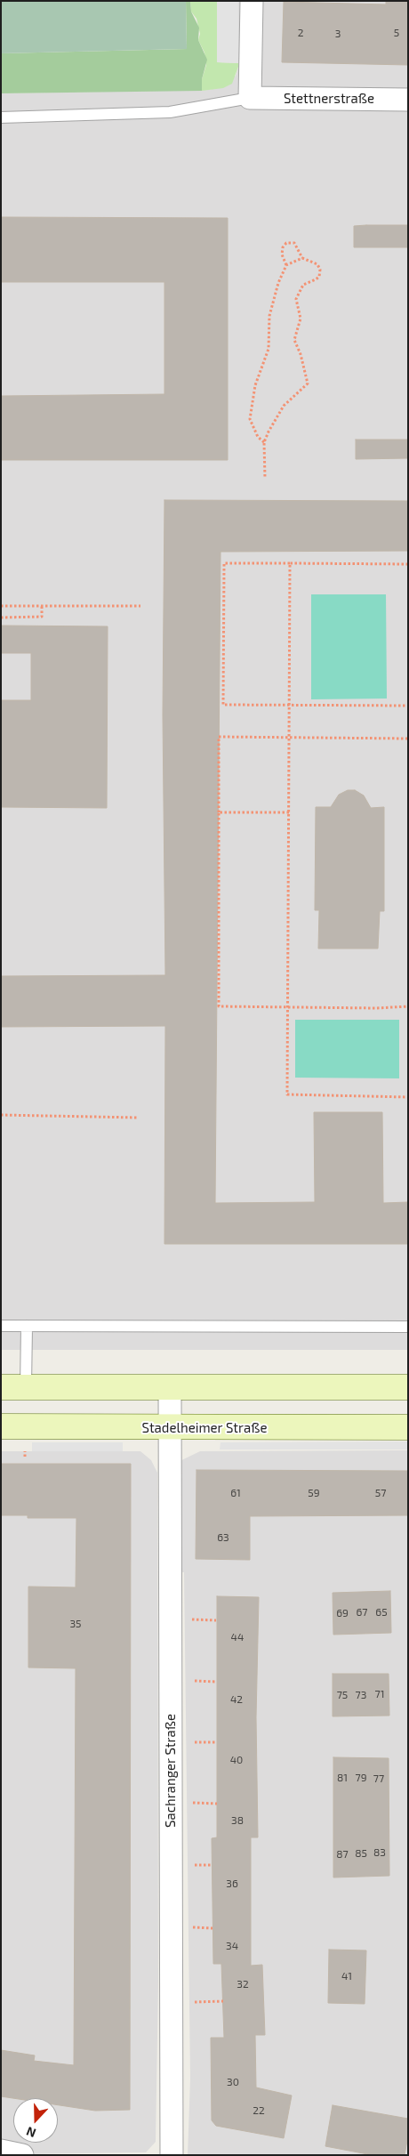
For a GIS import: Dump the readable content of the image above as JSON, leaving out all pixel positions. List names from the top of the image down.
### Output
{
  "streets": {
    "main road": ["Stadelheimer Straße"],
    "street": ["Stettnerstraße", "Sachranger Straße"]
  },
  "crossings": [
    ["Stadelheimer Straße", "Sachranger Straße"]
  ],
  "house_numbers": [
    "2",
    "5",
    "3",
    "61",
    "59",
    "57",
    "63",
    "67",
    "65",
    "69",
    "35",
    "44",
    "71",
    "75",
    "73",
    "42",
    "40",
    "81",
    "79",
    "77",
    "38",
    "83",
    "85",
    "87",
    "36",
    "34",
    "41",
    "32",
    "30",
    "22"
  ],
  "north": "bottom"
}
